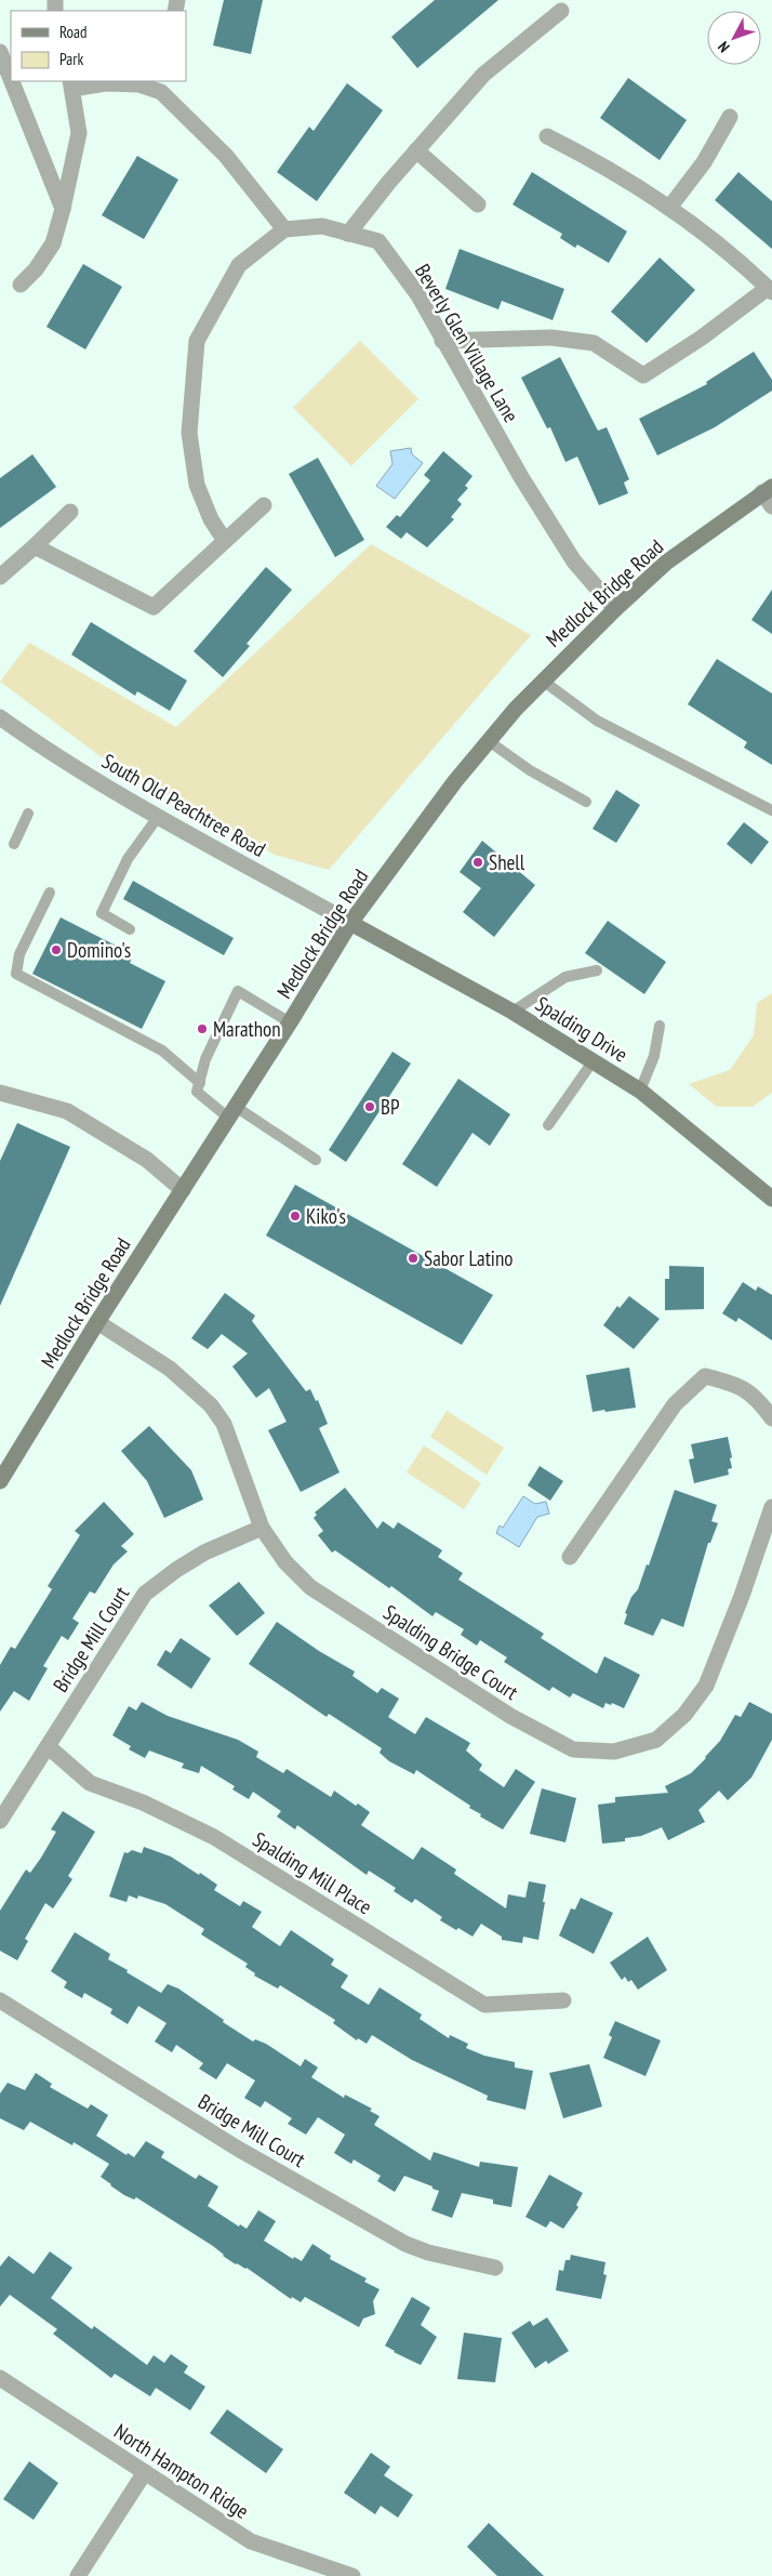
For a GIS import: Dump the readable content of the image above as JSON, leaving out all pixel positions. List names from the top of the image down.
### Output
{
  "streets": {
    "main road": ["Medlock Bridge Road", "Spalding Drive"],
    "street": [
      "Beverly Glen Village Lane",
      "South Old Peachtree Road",
      "Bridge Mill Court",
      "Spalding Bridge Court",
      "Spalding Mill Place",
      "North Hampton Ridge"
    ]
  },
  "crossings": [
    ["Beverly Glen Village Lane", "Medlock Bridge Road"],
    ["Medlock Bridge Road", "South Old Peachtree Road"],
    ["Medlock Bridge Road", "Spalding Drive"],
    ["Medlock Bridge Road", "Spalding Bridge Court"],
    ["South Old Peachtree Road", "Spalding Drive"],
    ["Bridge Mill Court", "Spalding Bridge Court"],
    ["Bridge Mill Court", "Spalding Mill Place"]
  ],
  "places": [
    "Shell",
    "Domino's",
    "Marathon",
    "BP",
    "Kiko's",
    "Sabor Latino"
  ],
  "legend": ["Road", "Park"],
  "north": "bottom left"
}
